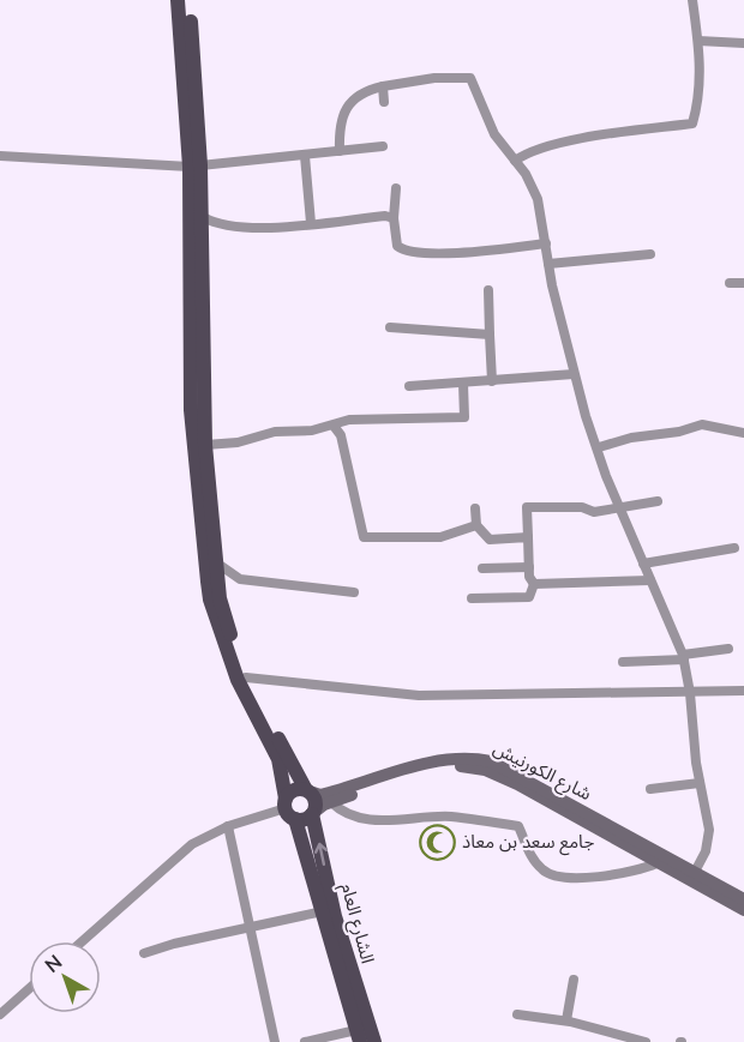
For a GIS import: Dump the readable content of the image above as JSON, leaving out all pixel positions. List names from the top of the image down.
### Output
{
  "streets": {
    "main road": ["شارع الكورنيش", "الشارع العام"]
  },
  "crossings": [
    ["شارع الكورنيش", "الشارع العام"]
  ],
  "places": {
    "mosque": ["جامع سعد بن معاذ"]
  },
  "north": "top left"
}
